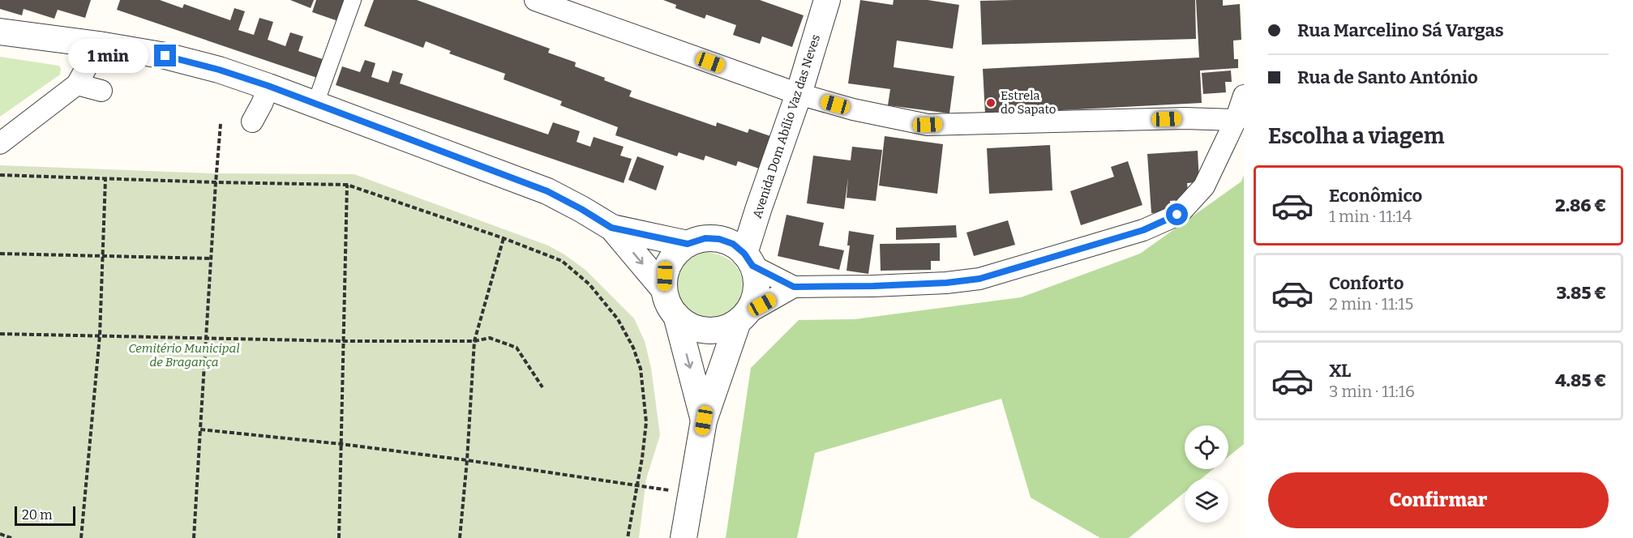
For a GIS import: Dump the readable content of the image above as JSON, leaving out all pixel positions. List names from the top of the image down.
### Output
{
  "streets": {
    "street": ["Avenida Dom Abílio Vaz das Neves"]
  },
  "parks": ["Cemitério Municipal de Bragança"],
  "places": ["Estrela do Sapato"],
  "scale_bar": "20 m",
  "page": {
    "banner": ["Rua Marcelino Sá Vargas", "Rua de Santo António"],
    "bubble": "1 min",
    "heading": "Escolha a viagem",
    "list": [
      {
        "name": "Econômico",
        "note": "1 min · 11:14",
        "value": "2.86 €"
      },
      {
        "name": "Conforto",
        "note": "2 min · 11:15",
        "value": "3.85 €"
      },
      {
        "name": "XL",
        "note": "3 min · 11:16",
        "value": "4.85 €"
      }
    ],
    "buttons": "Confirmar",
    "scale": "20 m"
  }
}
